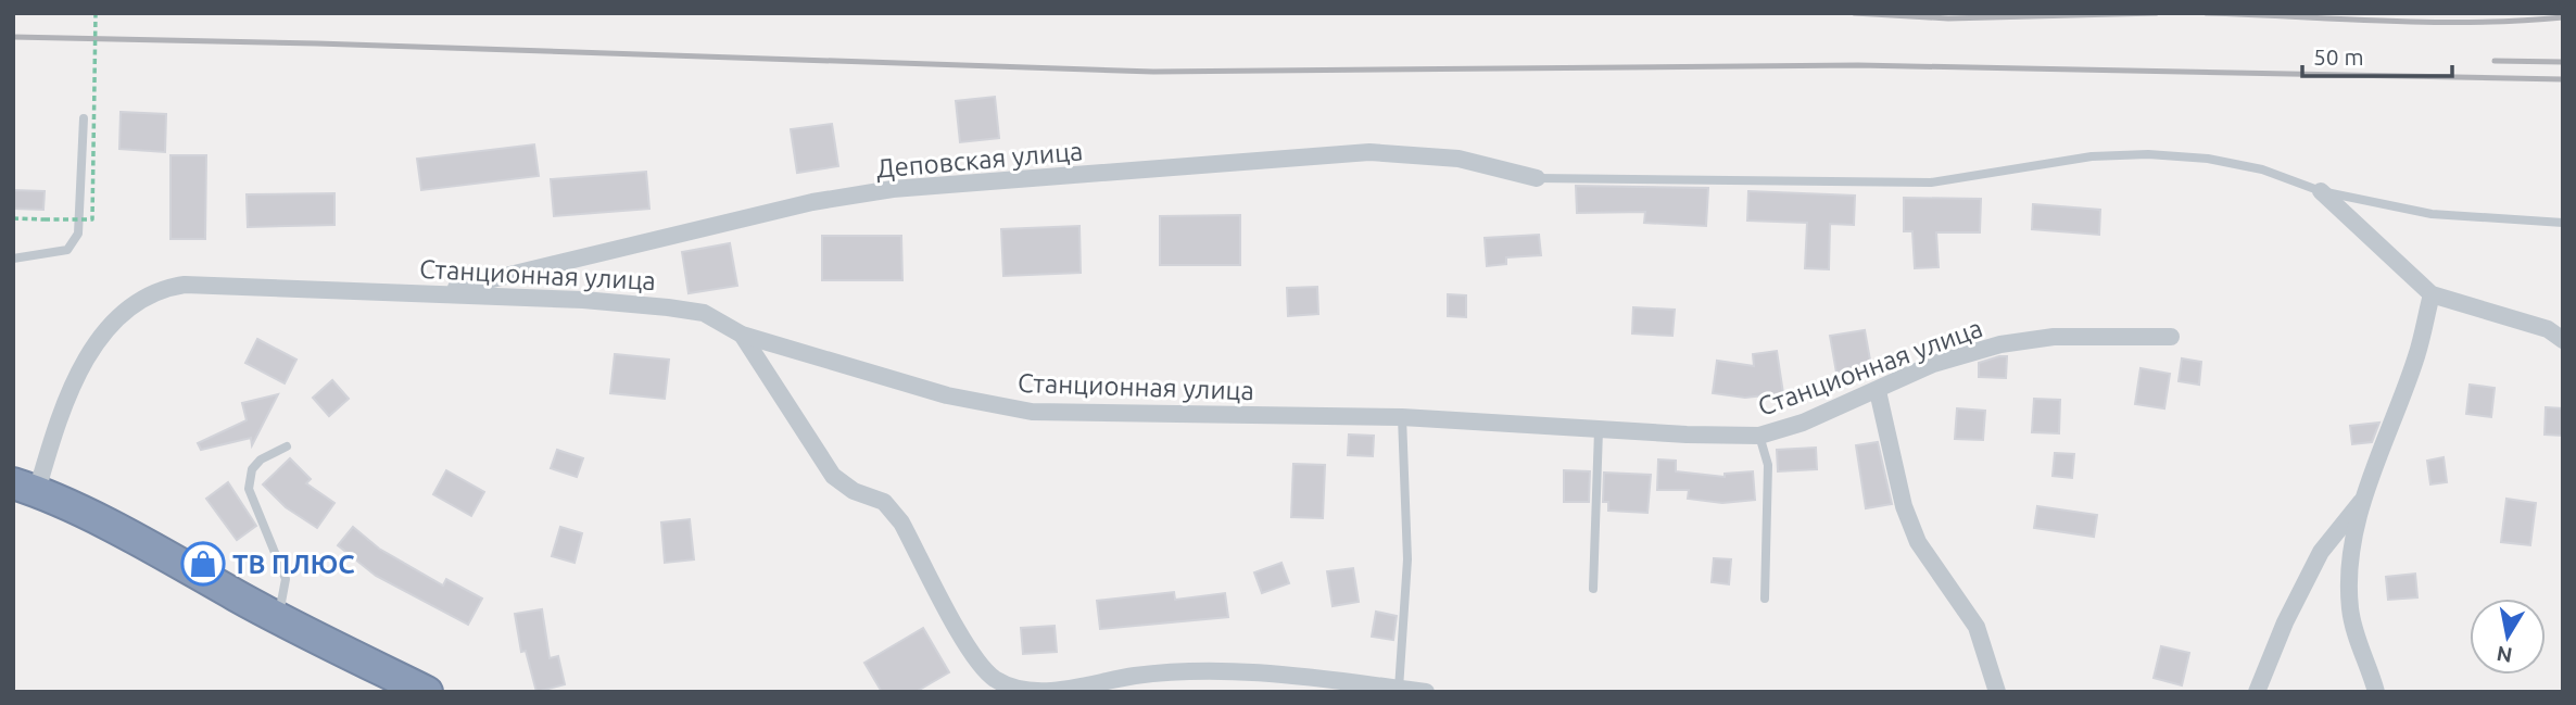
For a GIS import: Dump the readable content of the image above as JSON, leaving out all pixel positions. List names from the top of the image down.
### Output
{
  "streets": {
    "street": ["Деповская улица", "Станционная улица"]
  },
  "crossings": [
    ["Деповская улица", "Станционная улица"]
  ],
  "places": {
    "shop": ["ТВ ПЛЮС"]
  },
  "scale_bar": "50 m",
  "north": "bottom"
}
